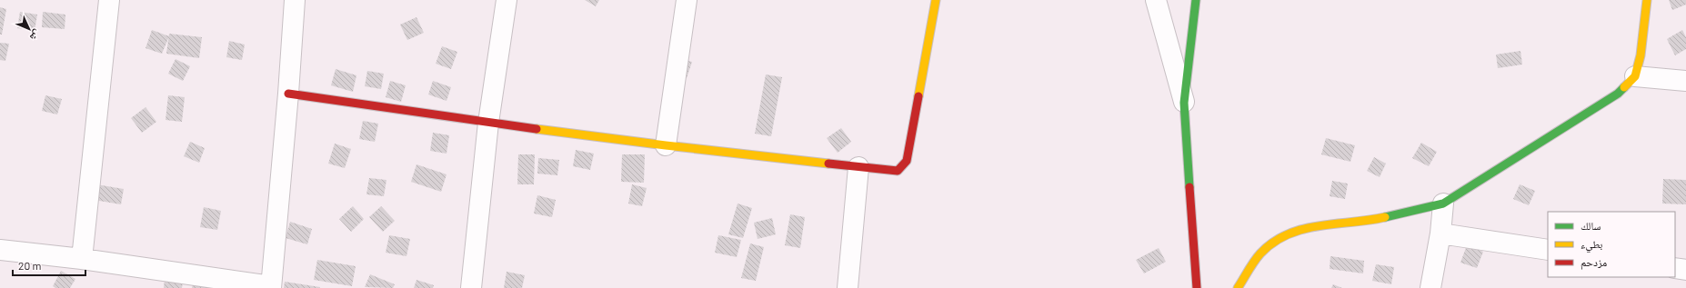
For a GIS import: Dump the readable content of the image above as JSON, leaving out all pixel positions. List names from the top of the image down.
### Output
{
  "legend": ["سالك", "بطيء", "مزدحم"],
  "scale_bar": "20 m",
  "north": "bottom right"
}
